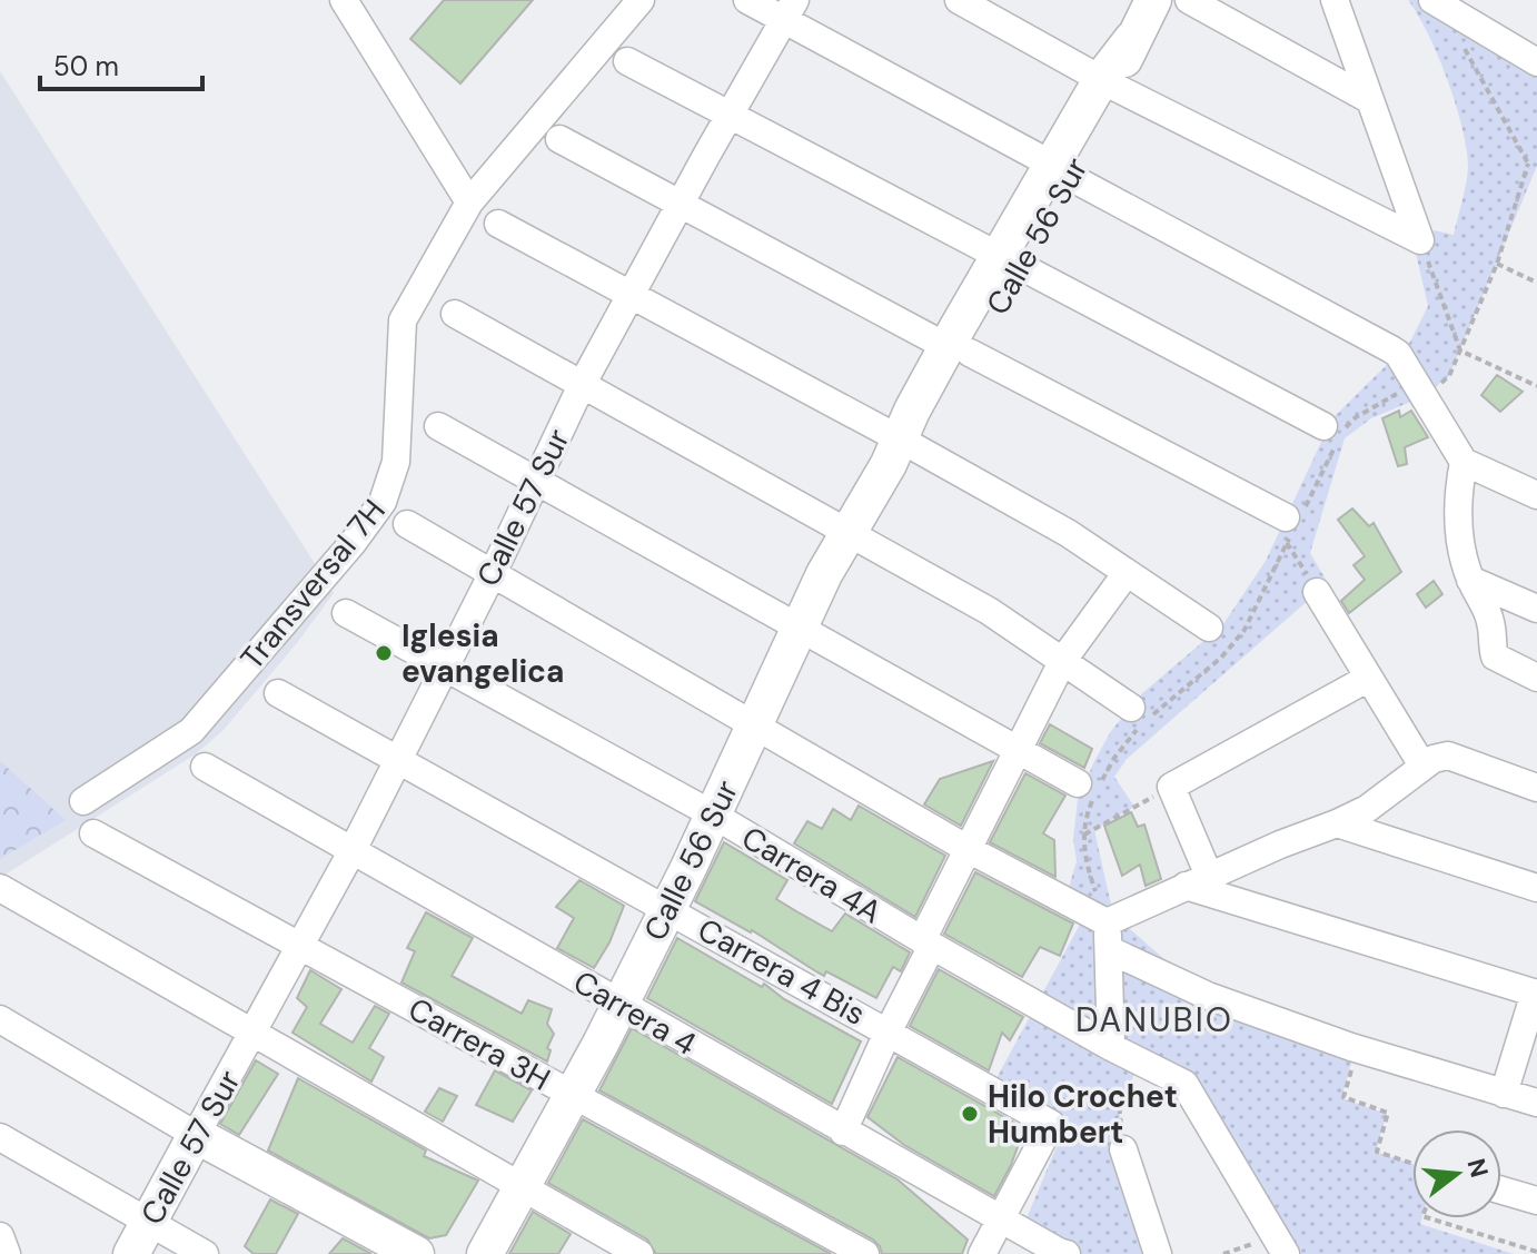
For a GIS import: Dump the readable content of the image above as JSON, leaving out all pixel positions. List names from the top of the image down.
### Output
{
  "streets": {
    "street": [
      "Calle 56 Sur",
      "Calle 57 Sur",
      "Transversal 7H",
      "Carrera 4A",
      "Carrera 4 Bis",
      "Carrera 4",
      "Carrera 3H"
    ]
  },
  "crossings": [
    ["Calle 56 Sur", "Carrera 4A"],
    ["Calle 56 Sur", "Carrera 4 Bis"],
    ["Calle 56 Sur", "Carrera 4"],
    ["Calle 56 Sur", "Carrera 3H"],
    ["Calle 57 Sur", "Carrera 4A"],
    ["Calle 57 Sur", "Carrera 4 Bis"],
    ["Calle 57 Sur", "Carrera 4"],
    ["Calle 57 Sur", "Carrera 3H"],
    ["Carrera 4 Bis", "Carrera 4"]
  ],
  "districts": ["DANUBIO"],
  "places": ["Iglesia evangelica", "Hilo Crochet Humbert"],
  "scale_bar": "50 m",
  "north": "right"
}
